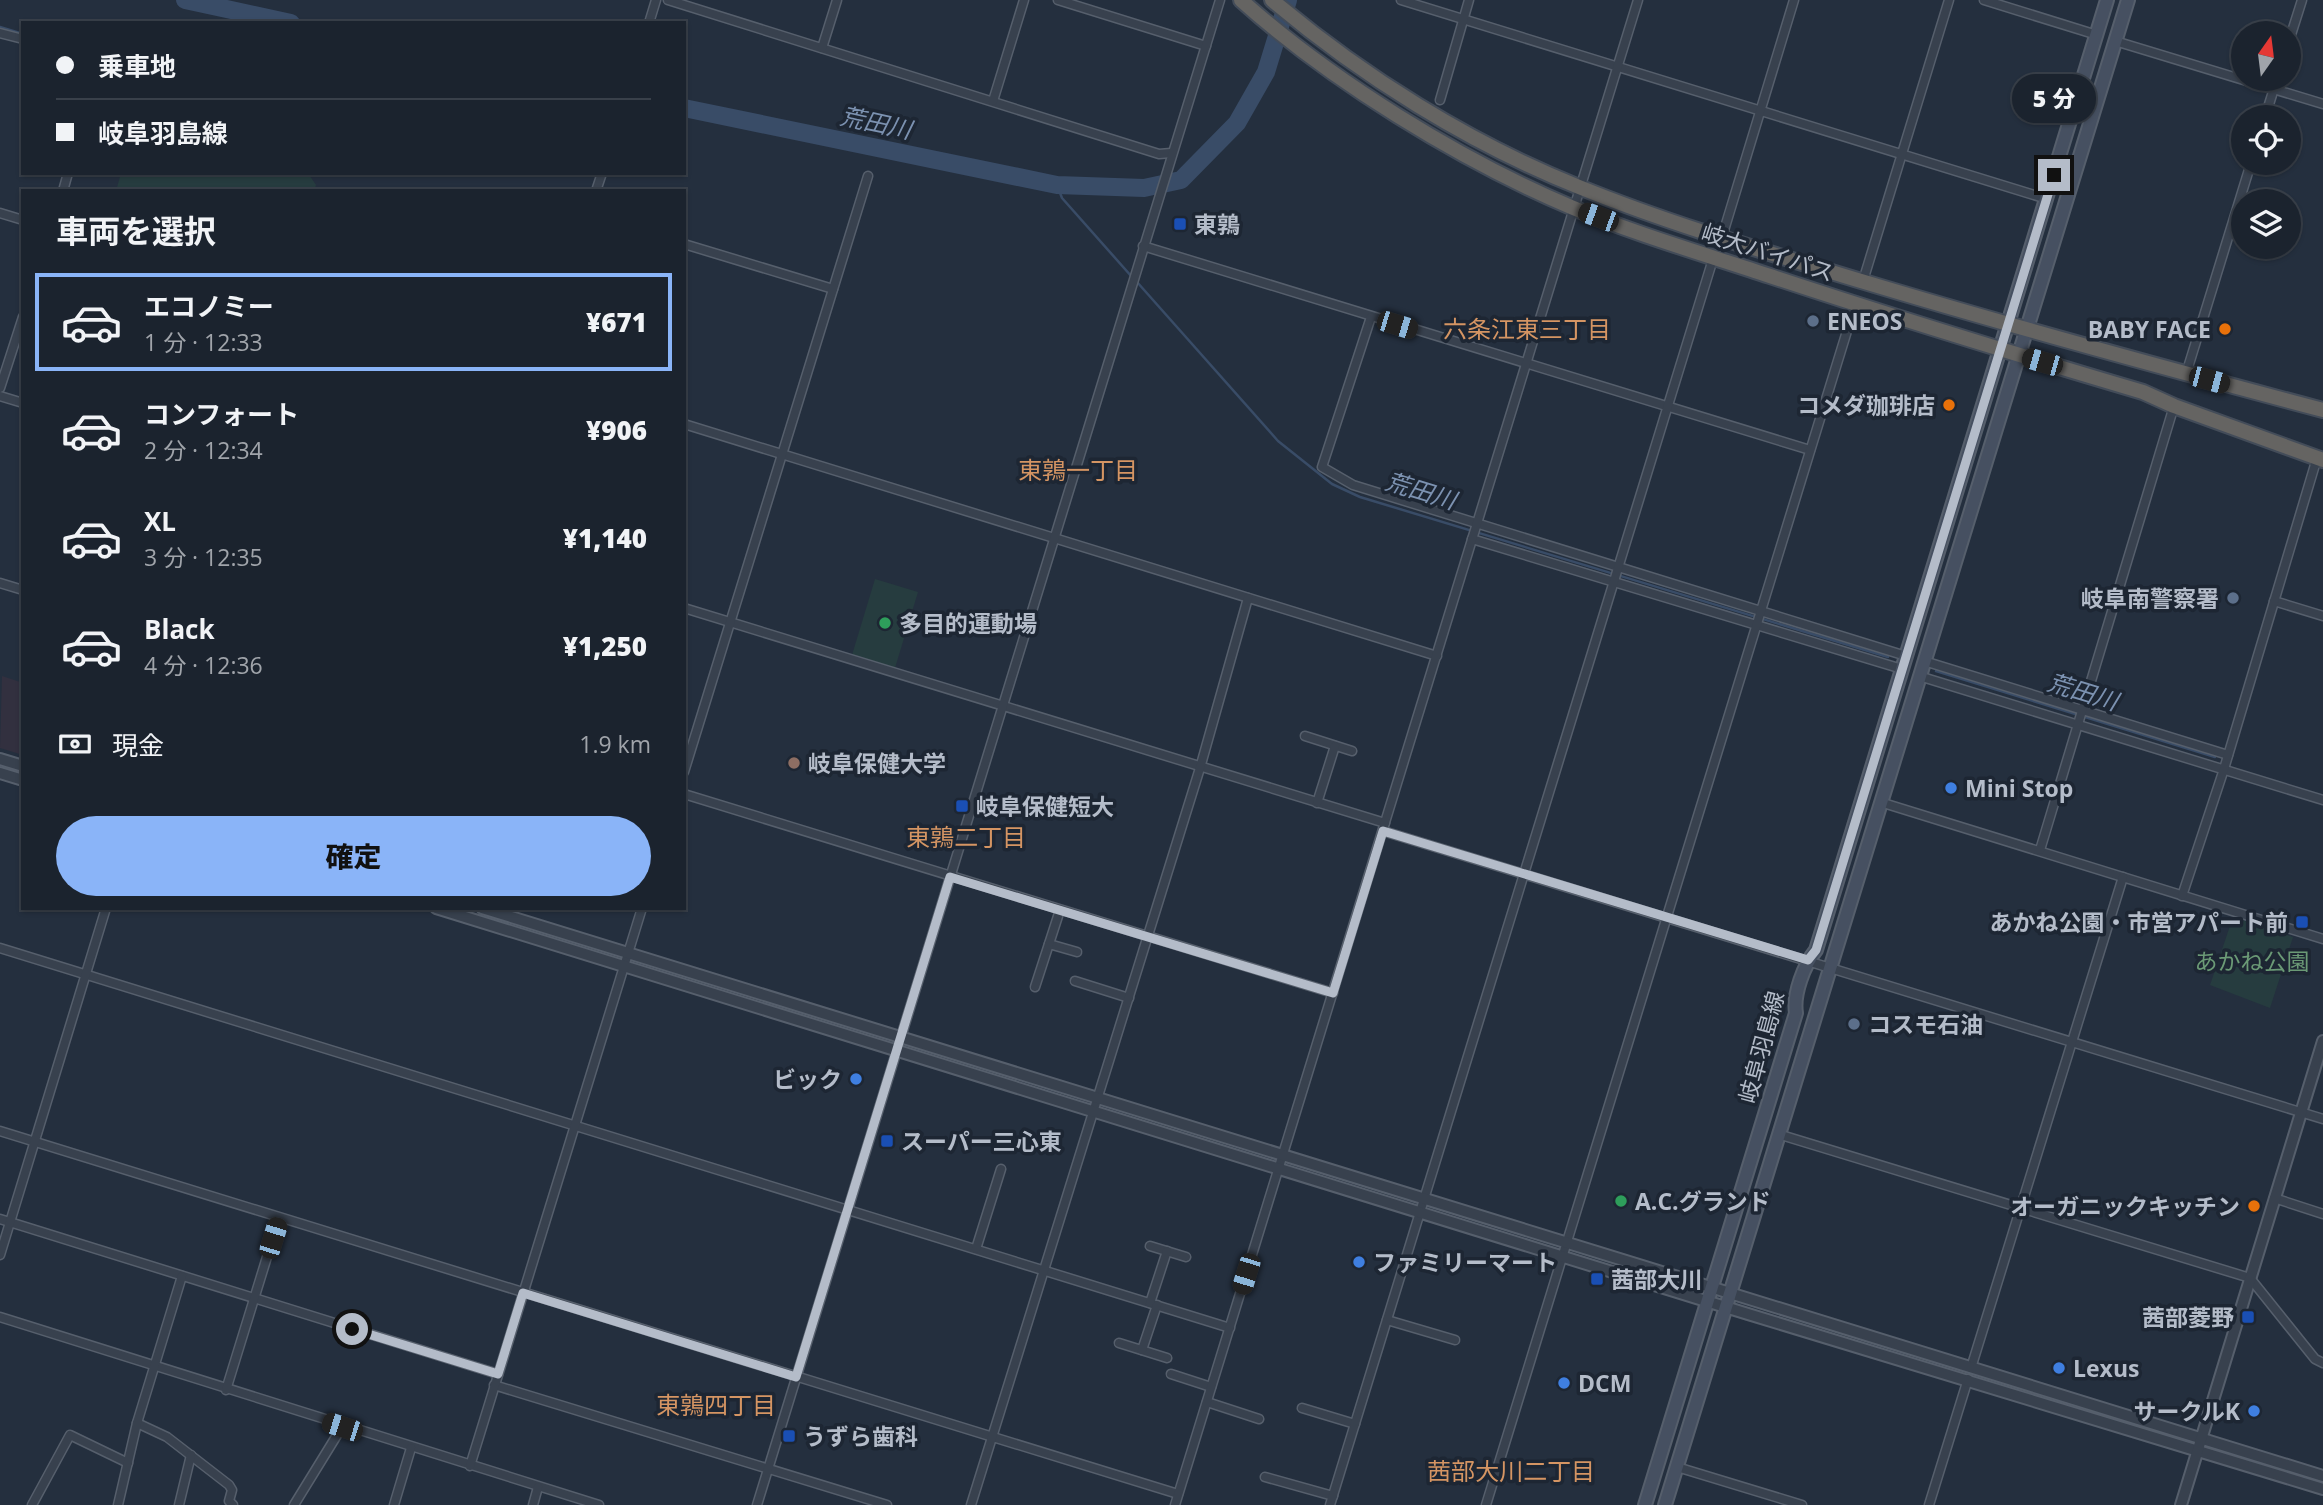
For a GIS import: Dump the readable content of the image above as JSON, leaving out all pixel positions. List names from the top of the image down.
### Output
{
  "streets": {
    "highway": ["岐大バイパス"],
    "main road": ["岐阜羽島線"]
  },
  "crossings": [
    ["岐大バイパス", "岐阜羽島線"]
  ],
  "districts": [
    "六条江東三丁目",
    "東鶉一丁目",
    "東鶉二丁目",
    "東鶉四丁目",
    "茜部大川二丁目"
  ],
  "water": ["荒田川"],
  "parks": ["あかね公園"],
  "places": {
    "transit": [
      "東鶉",
      "岐阜保健短大",
      "あかね公園・市営アパート前",
      "スーパー三心東",
      "茜部大川",
      "茜部菱野",
      "うずら歯科"
    ],
    "other": [
      "ENEOS",
      "BABY FACE",
      "コメダ珈琲店",
      "岐阜南警察署",
      "多目的運動場",
      "岐阜保健大学",
      "Mini Stop",
      "コスモ石油",
      "ビック",
      "A.C.グランド",
      "オーガニックキッチン",
      "ファミリーマート",
      "Lexus",
      "DCM",
      "サークルK"
    ]
  },
  "north": "top",
  "page": {
    "banner": ["乗車地", "岐阜羽島線"],
    "bubble": "5 分",
    "heading": "車両を選択",
    "list": [
      {
        "name": "エコノミー",
        "note": "1 分 · 12:33",
        "value": "¥671"
      },
      {
        "name": "コンフォート",
        "note": "2 分 · 12:34",
        "value": "¥906"
      },
      {
        "name": "XL",
        "note": "3 分 · 12:35",
        "value": "¥1,140"
      },
      {
        "name": "Black",
        "note": "4 分 · 12:36",
        "value": "¥1,250"
      }
    ],
    "pay": ["現金", "1.9 km"],
    "buttons": "確定"
  }
}
